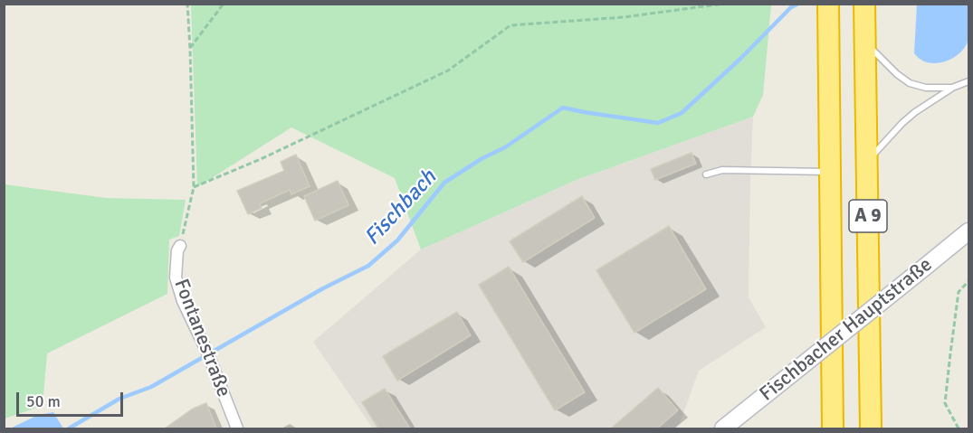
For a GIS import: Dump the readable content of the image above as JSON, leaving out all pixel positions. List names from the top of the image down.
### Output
{
  "streets": {
    "highway": ["A 9"],
    "main road": ["Fischbacher Hauptstraße"],
    "street": ["Fontanestraße"]
  },
  "water": ["Fischbach"],
  "scale_bar": "50 m"
}
